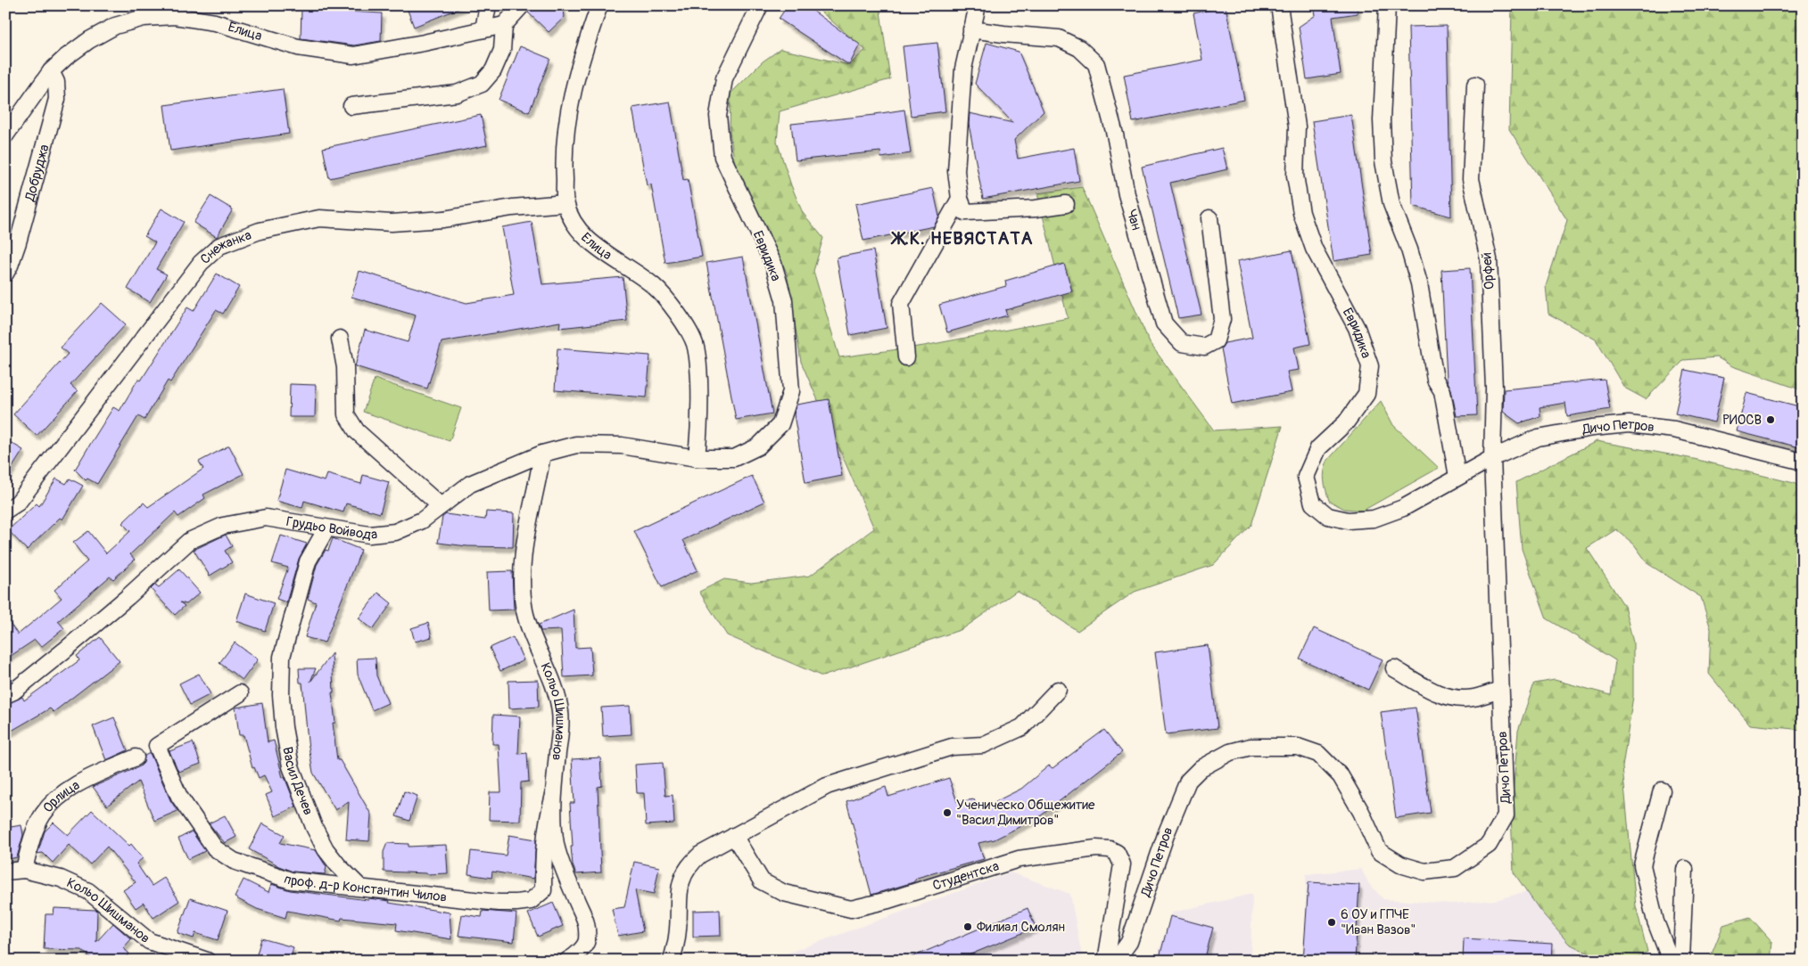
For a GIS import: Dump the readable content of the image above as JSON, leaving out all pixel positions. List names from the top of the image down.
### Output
{
  "streets": {
    "street": [
      "Елица",
      "Добруджа",
      "Чан",
      "Снежанка",
      "Евридика",
      "Орфей",
      "Дичо Петров",
      "Грудьо Войвода",
      "Кольо Шишманов",
      "Васил Дечев",
      "Орлица",
      "Студентска",
      "проф. д-р Константин Чилов"
    ]
  },
  "crossings": [
    ["Елица", "Добруджа"],
    ["Елица", "Снежанка"],
    ["Елица", "Евридика"],
    ["Елица", "Грудьо Войвода"],
    ["Евридика", "Орфей"],
    ["Евридика", "Дичо Петров"],
    ["Евридика", "Грудьо Войвода"],
    ["Орфей", "Дичо Петров"],
    ["Грудьо Войвода", "Кольо Шишманов"],
    ["Грудьо Войвода", "Васил Дечев"],
    ["Кольо Шишманов", "Орлица"],
    ["Кольо Шишманов", "проф. д-р Константин Чилов"],
    ["Васил Дечев", "проф. д-р Константин Чилов"]
  ],
  "districts": ["Ж.К. НЕВЯСТАТА"],
  "places": [
    "РИОСВ",
    "Ученическо Общежитие \"Васил Димитров\"",
    "6 ОУ и ГПЧЕ \"Иван Вазов\"",
    "Филиал Смолян"
  ]
}
